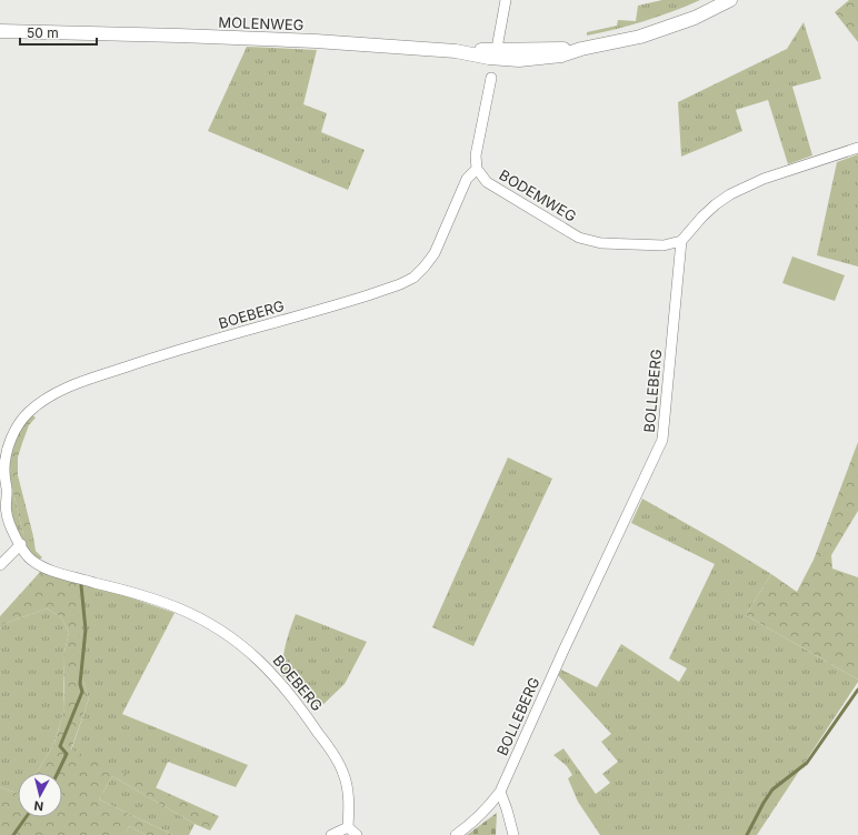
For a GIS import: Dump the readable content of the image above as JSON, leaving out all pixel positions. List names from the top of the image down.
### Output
{
  "streets": {
    "main road": ["MOLENWEG"],
    "street": ["BODEMWEG", "BOEBERG", "BOLLEBERG"]
  },
  "crossings": [
    ["BODEMWEG", "BOEBERG"],
    ["BODEMWEG", "BOLLEBERG"]
  ],
  "scale_bar": "50 m",
  "north": "bottom"
}
